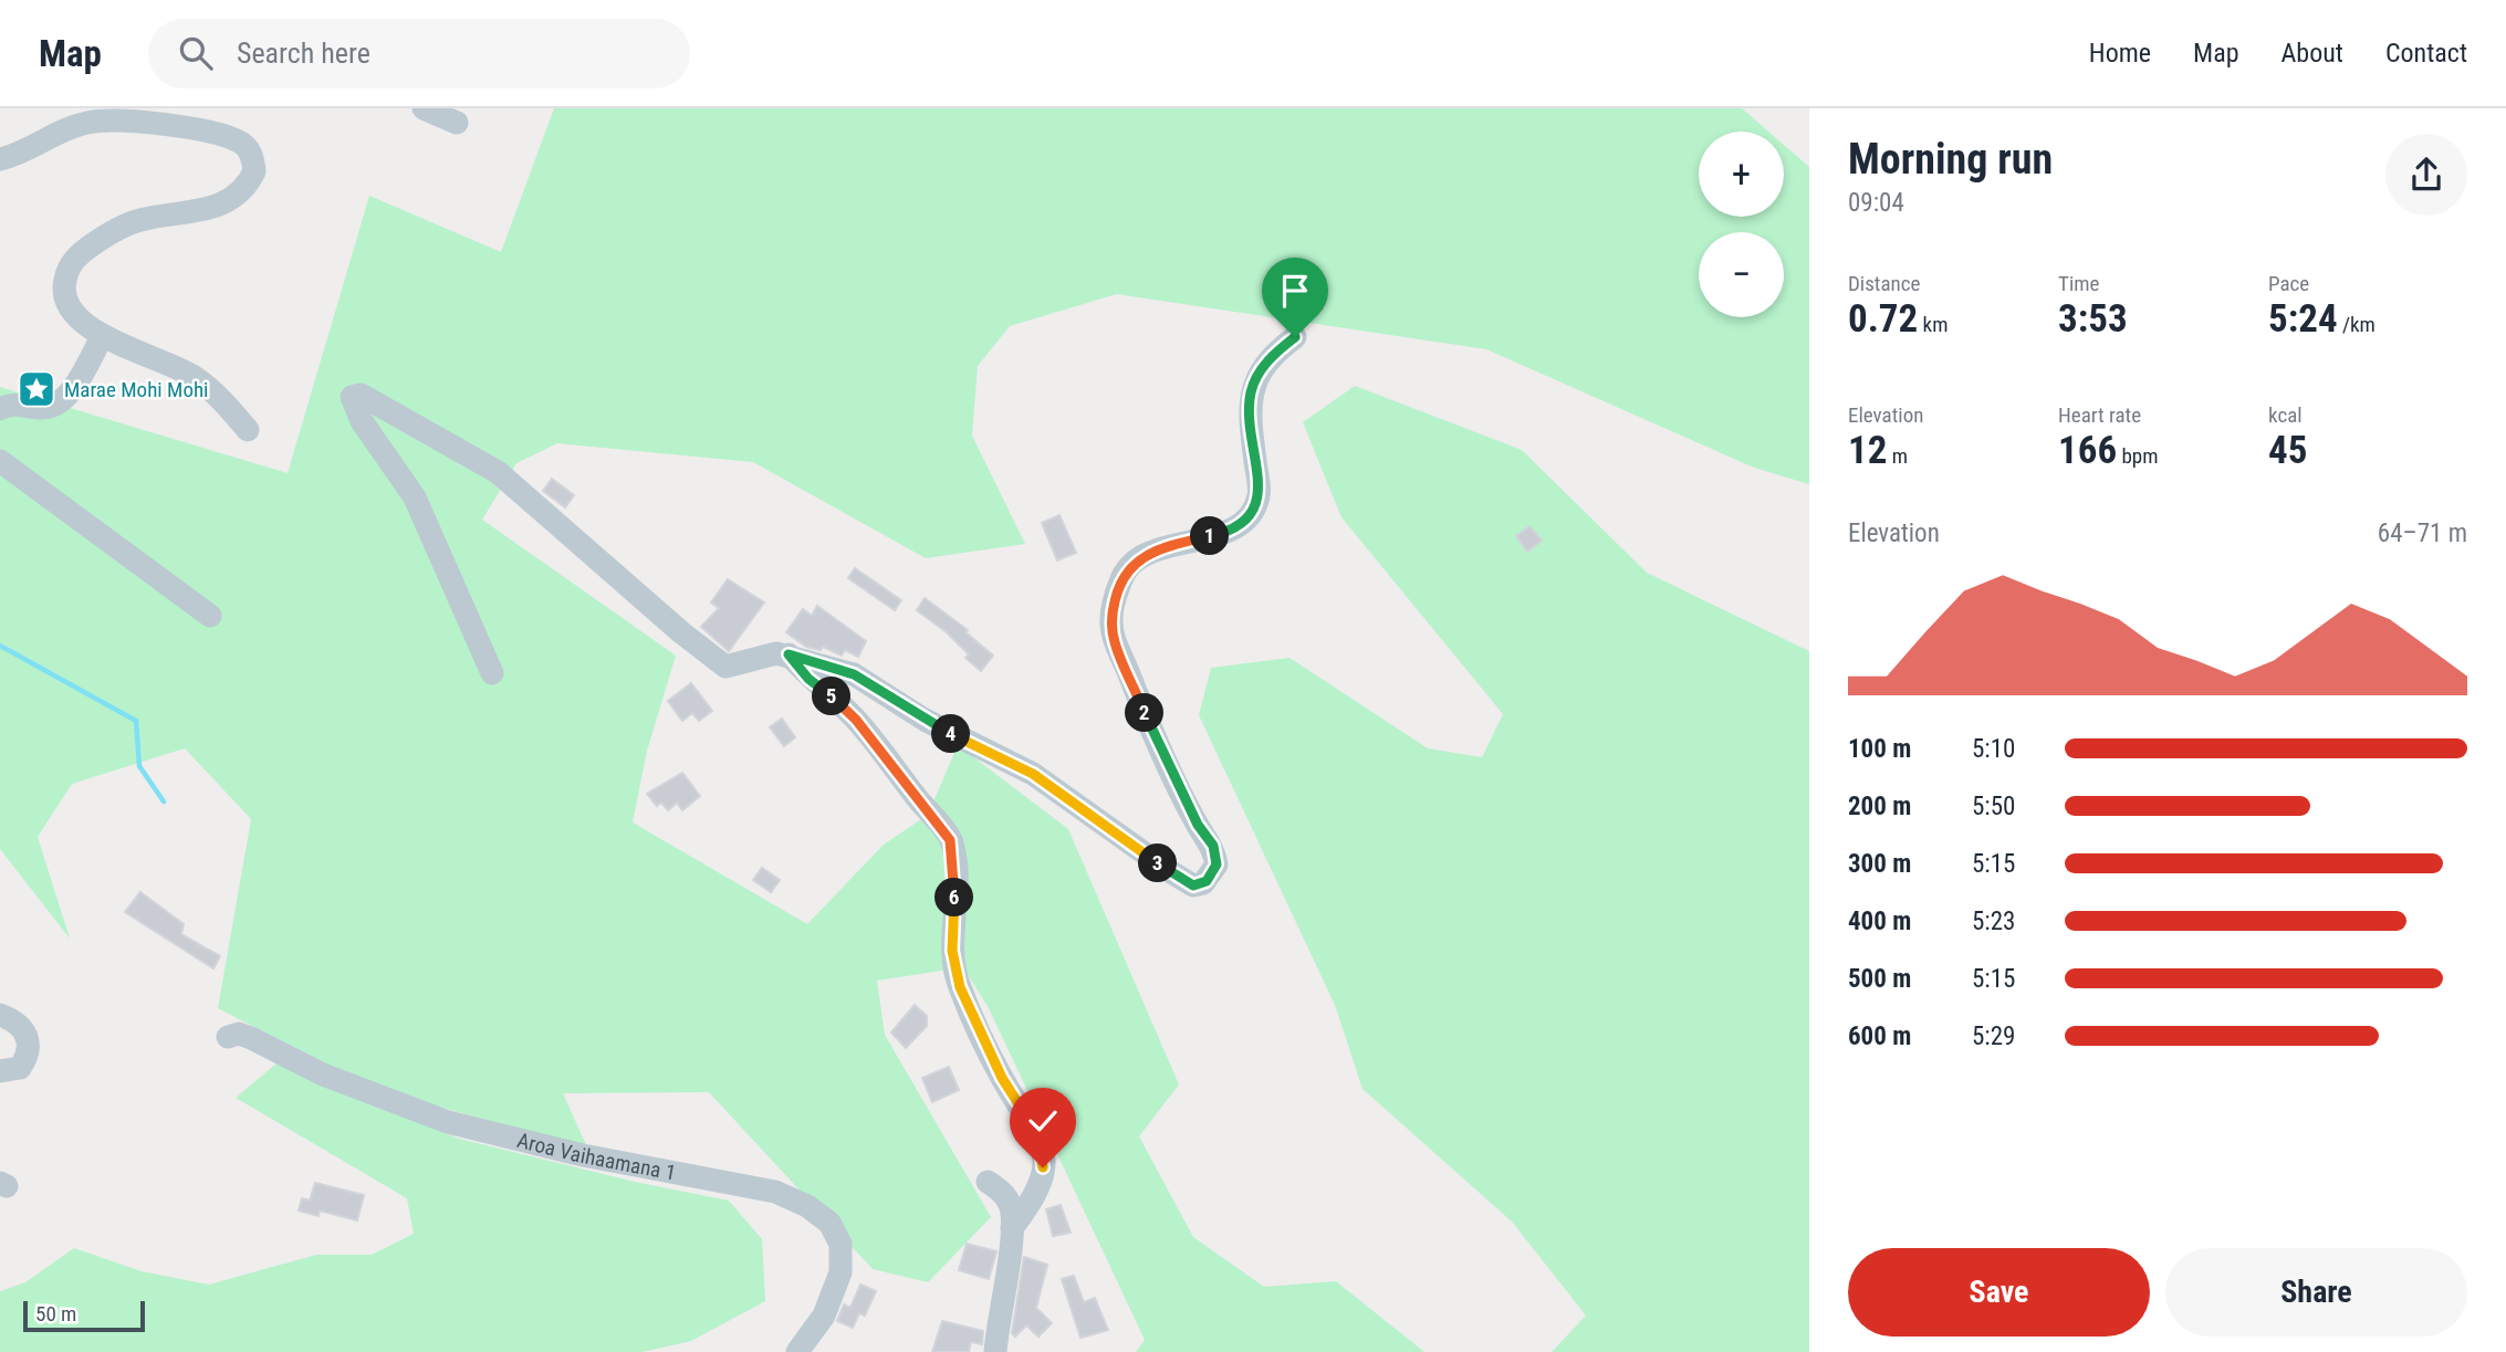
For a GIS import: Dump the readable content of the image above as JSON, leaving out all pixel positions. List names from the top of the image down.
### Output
{
  "streets": {
    "street": ["Aroa Vaihaamana 1"]
  },
  "places": {
    "place": ["Marae Mohi Mohi"]
  },
  "scale_bar": "50 m",
  "page": {
    "header": "Map",
    "search": "Search here",
    "nav": [
      "Home",
      "Map",
      "About",
      "Contact"
    ],
    "heading": ["Morning run", "09:04"],
    "map_buttons": ["+", "−"],
    "stats": [
      ["Distance", "0.72 km"],
      ["Time", "3:53"],
      ["Pace", "5:24 /km"],
      ["Elevation", "12 m"],
      ["Heart rate", "166 bpm"],
      ["kcal", "45"]
    ],
    "chart": ["Elevation", "64–71 m"],
    "pins": [
      "1",
      "5",
      "2",
      "4",
      "3",
      "6"
    ],
    "list": [
      {
        "name": "100 m",
        "note": "5:10"
      },
      {
        "name": "200 m",
        "note": "5:50"
      },
      {
        "name": "300 m",
        "note": "5:15"
      },
      {
        "name": "400 m",
        "note": "5:23"
      },
      {
        "name": "500 m",
        "note": "5:15"
      },
      {
        "name": "600 m",
        "note": "5:29"
      }
    ],
    "buttons": ["Save", "Share"],
    "scale": "50 m"
  }
}
